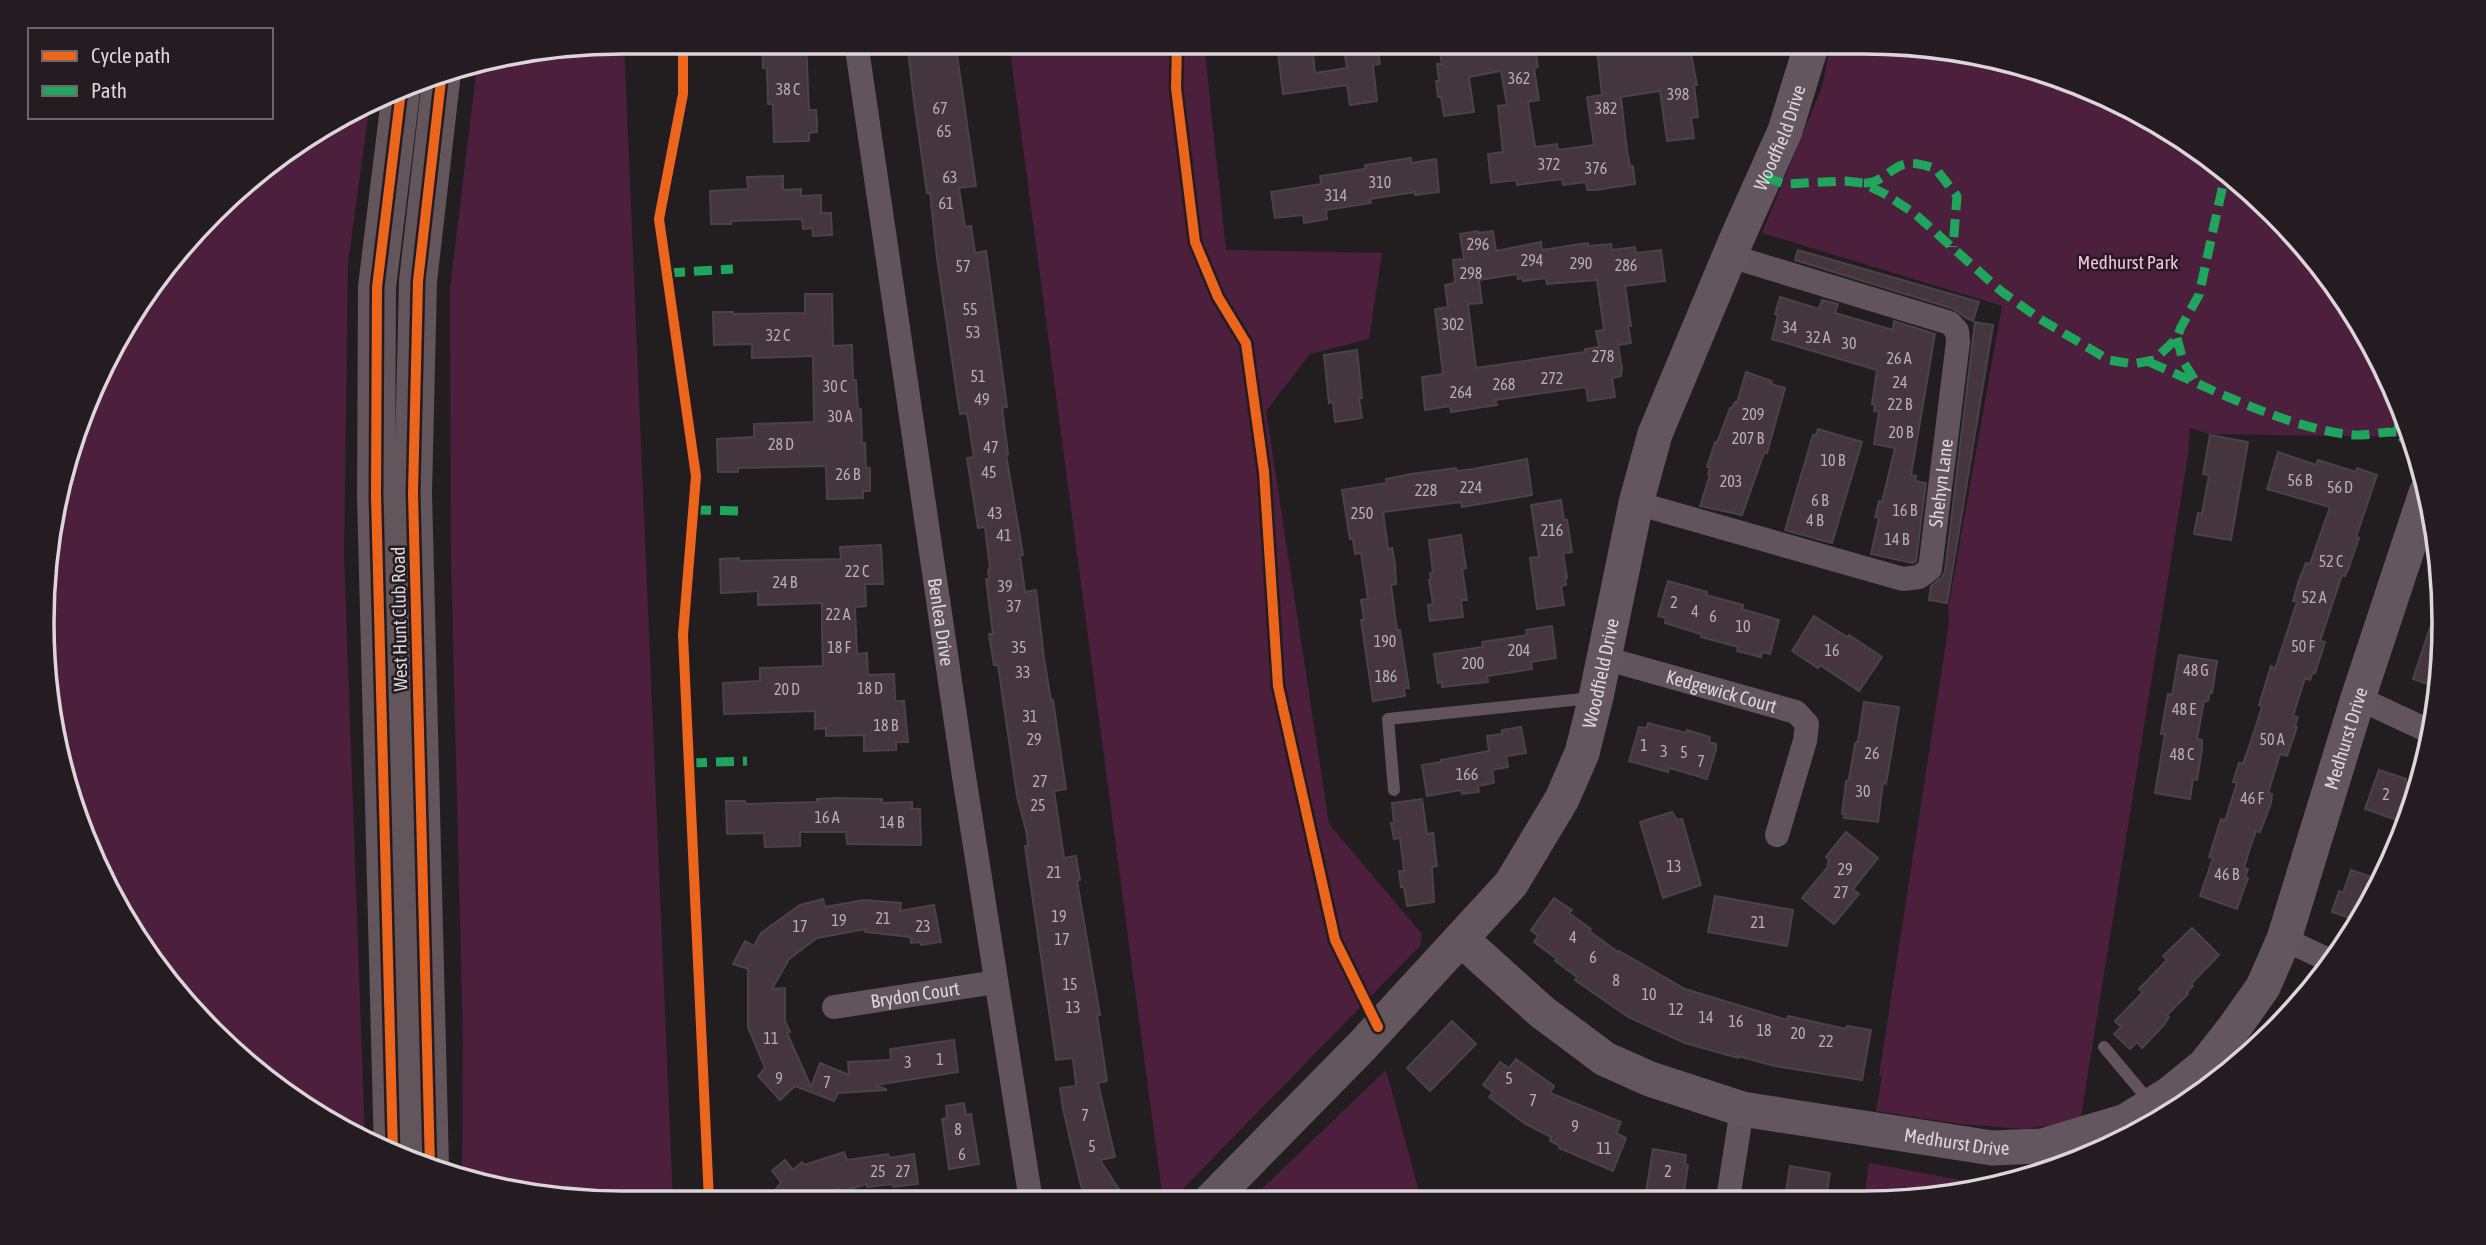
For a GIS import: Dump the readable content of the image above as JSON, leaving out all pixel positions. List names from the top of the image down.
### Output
{
  "streets": {
    "main road": ["West Hunt Club Road"],
    "street": [
      "Woodfield Drive",
      "Shehyn Lane",
      "Benlea Drive",
      "Kedgewick Court",
      "Medhurst Drive",
      "Brydon Court"
    ]
  },
  "crossings": [
    ["Woodfield Drive", "Shehyn Lane"],
    ["Woodfield Drive", "Kedgewick Court"],
    ["Woodfield Drive", "Medhurst Drive"],
    ["Benlea Drive", "Brydon Court"]
  ],
  "parks": ["Medhurst Park"],
  "house_numbers": [
    "362",
    "38 C",
    "398",
    "67",
    "382",
    "65",
    "372",
    "376",
    "63",
    "310",
    "314",
    "61",
    "296",
    "294",
    "290",
    "286",
    "57",
    "298",
    "55",
    "302",
    "34",
    "53",
    "32 C",
    "32 A",
    "30",
    "278",
    "26 A",
    "51",
    "272",
    "24",
    "268",
    "30 C",
    "264",
    "49",
    "22 B",
    "209",
    "30 A",
    "20 B",
    "207 B",
    "28 D",
    "47",
    "10 B",
    "45",
    "26 B",
    "56 B",
    "203",
    "224",
    "56 D",
    "228",
    "6 B",
    "16 B",
    "43",
    "250",
    "4 B",
    "216",
    "41",
    "14 B",
    "52 C",
    "22 C",
    "24 B",
    "39",
    "52 A",
    "2",
    "37",
    "4",
    "22 A",
    "6",
    "10",
    "190",
    "50 F",
    "18 F",
    "35",
    "204",
    "16",
    "200",
    "48 G",
    "33",
    "186",
    "18 D",
    "20 D",
    "48 E",
    "31",
    "18 B",
    "29",
    "50 A",
    "1",
    "3",
    "5",
    "26",
    "48 C",
    "7",
    "166",
    "27",
    "30",
    "2",
    "46 F",
    "25",
    "16 A",
    "14 B",
    "13",
    "29",
    "21",
    "46 B",
    "27",
    "19",
    "21",
    "19",
    "21",
    "17",
    "23",
    "4",
    "17",
    "6",
    "8",
    "15",
    "10",
    "13",
    "12",
    "14",
    "16",
    "18",
    "20",
    "11",
    "22",
    "1",
    "3",
    "9",
    "5",
    "7",
    "7",
    "7",
    "9",
    "8",
    "5",
    "11",
    "6",
    "25",
    "27",
    "2"
  ],
  "legend": ["Cycle path", "Path"]
}
